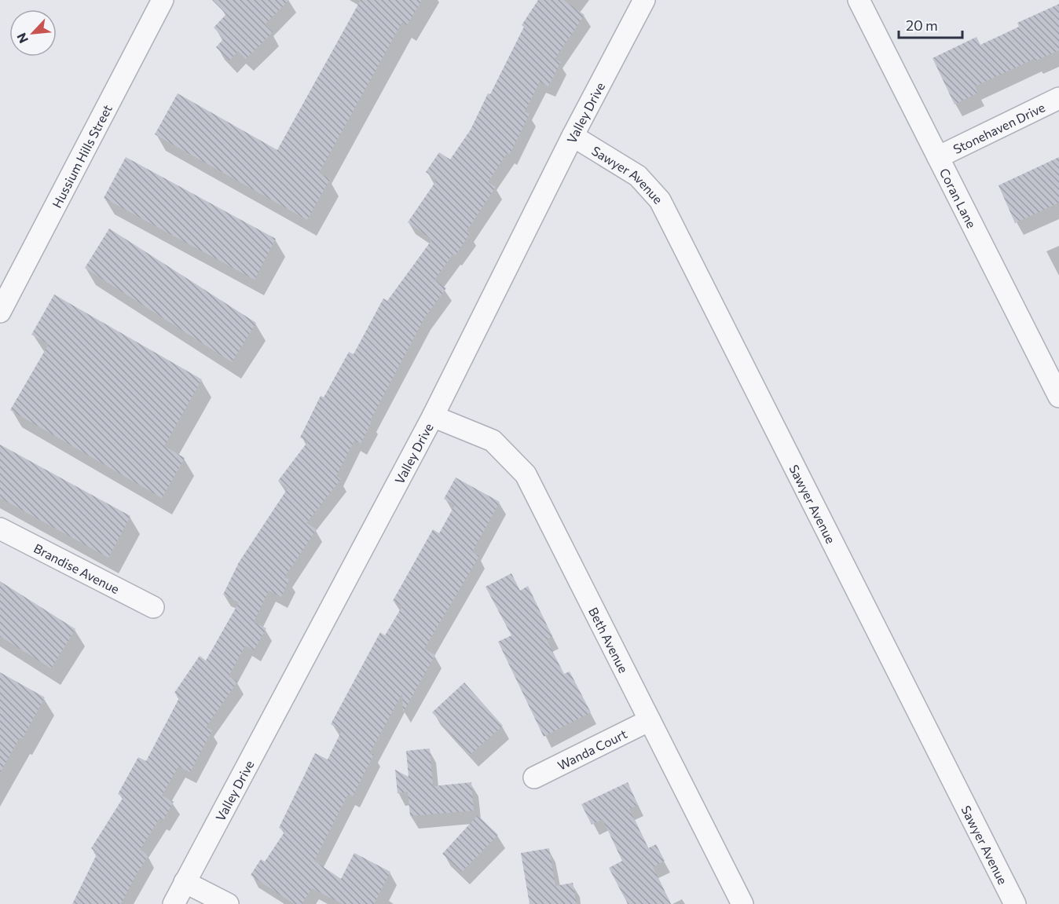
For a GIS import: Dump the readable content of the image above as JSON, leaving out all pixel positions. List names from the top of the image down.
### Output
{
  "streets": {
    "street": [
      "Valley Drive",
      "Stonehaven Drive",
      "Hussium Hills Street",
      "Sawyer Avenue",
      "Coran Lane",
      "Brandise Avenue",
      "Beth Avenue",
      "Wanda Court"
    ]
  },
  "crossings": [
    ["Valley Drive", "Sawyer Avenue"],
    ["Valley Drive", "Beth Avenue"],
    ["Stonehaven Drive", "Coran Lane"],
    ["Beth Avenue", "Wanda Court"]
  ],
  "scale_bar": "20 m",
  "north": "bottom left"
}
